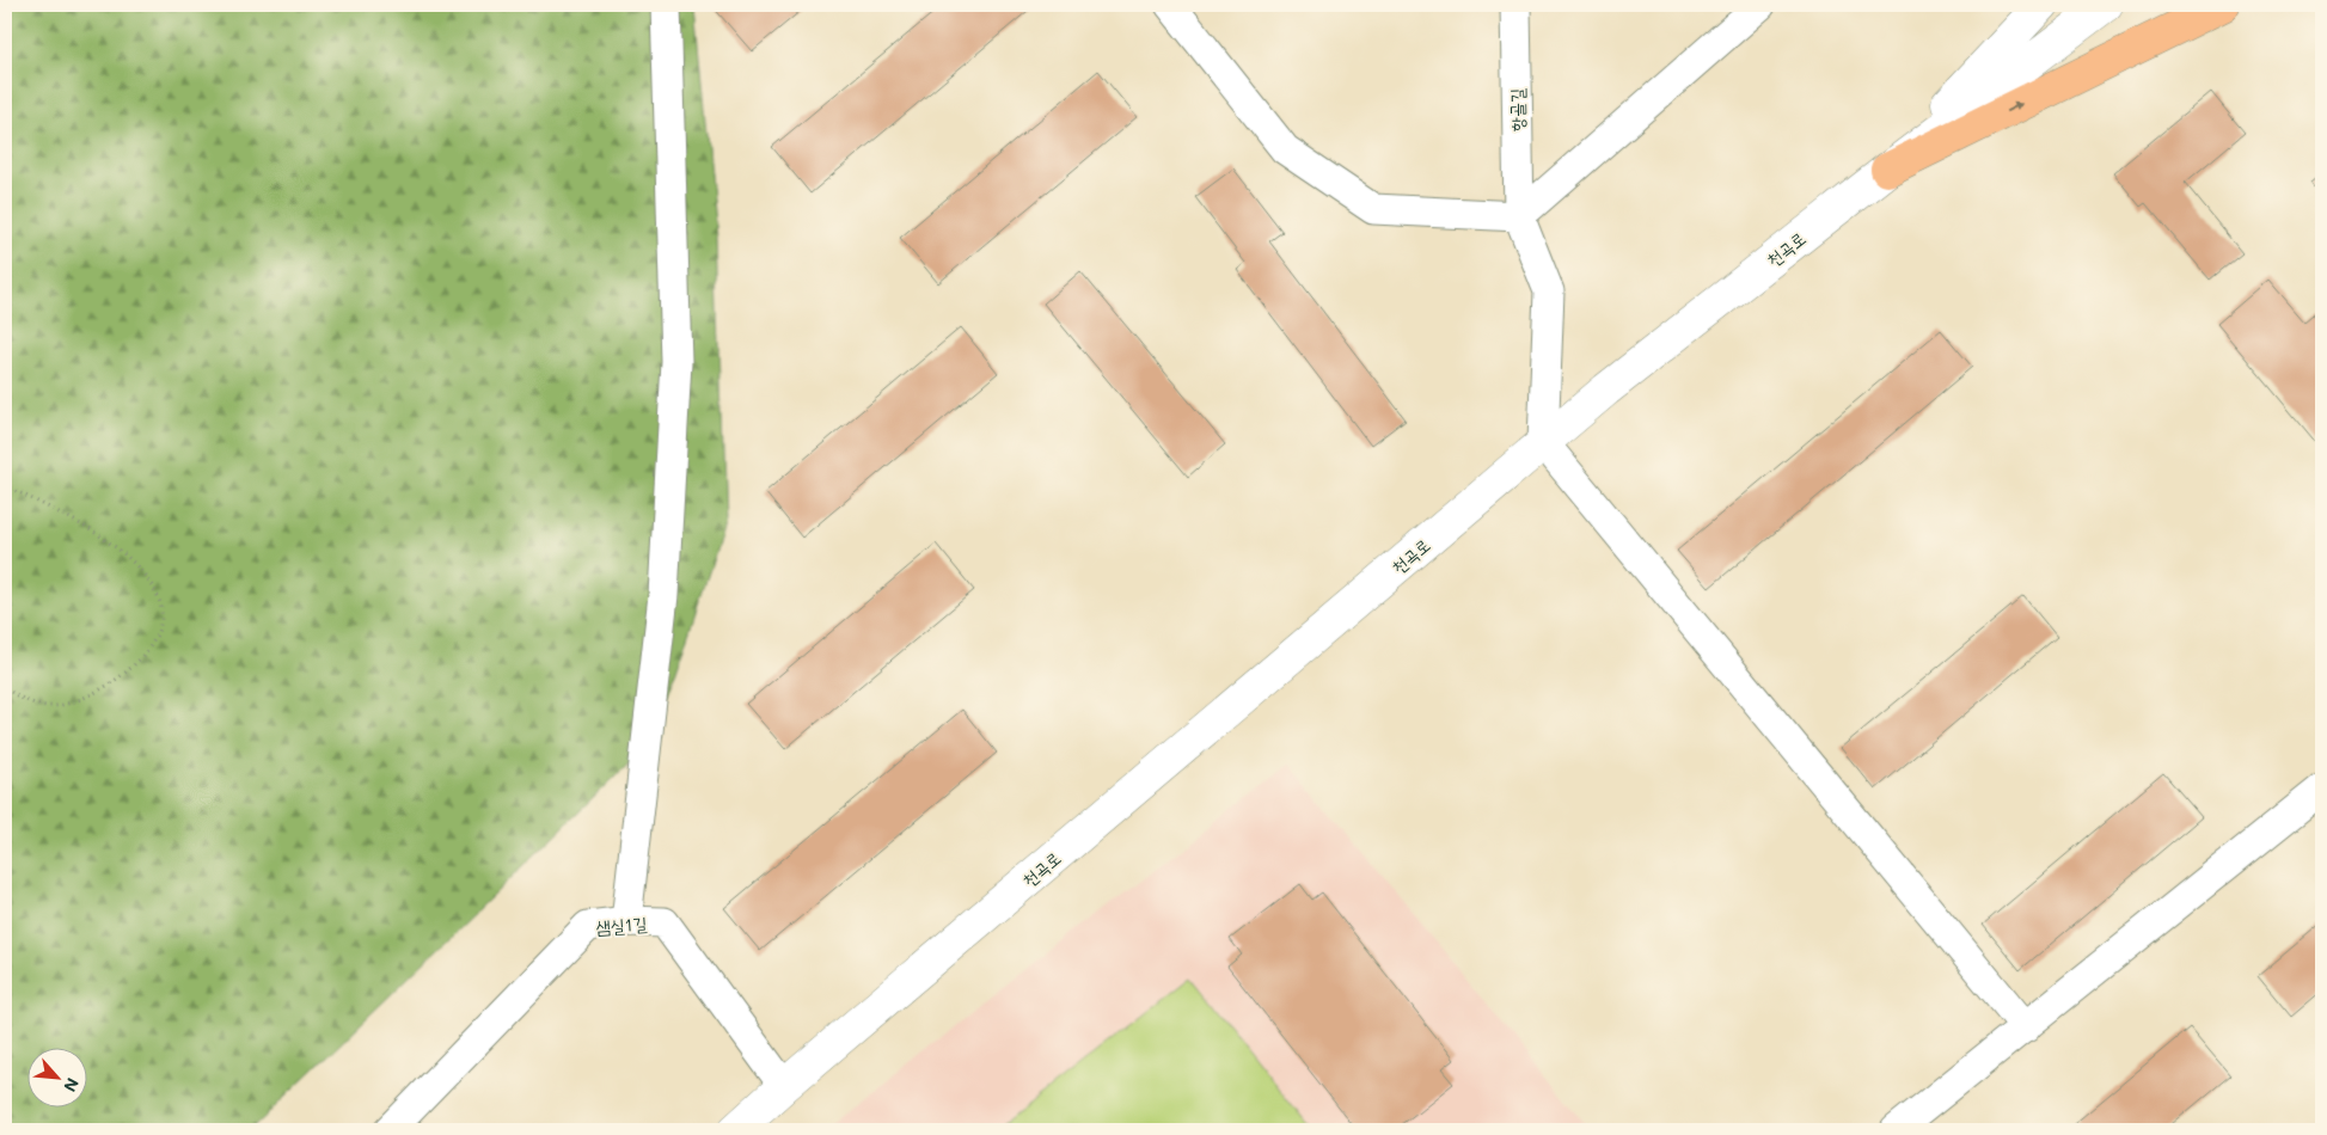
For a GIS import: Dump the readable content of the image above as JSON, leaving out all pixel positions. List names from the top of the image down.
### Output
{
  "streets": {
    "street": ["항골길", "천곡로", "샘실1길"]
  },
  "crossings": [
    ["천곡로", "샘실1길"]
  ],
  "north": "bottom right"
}
